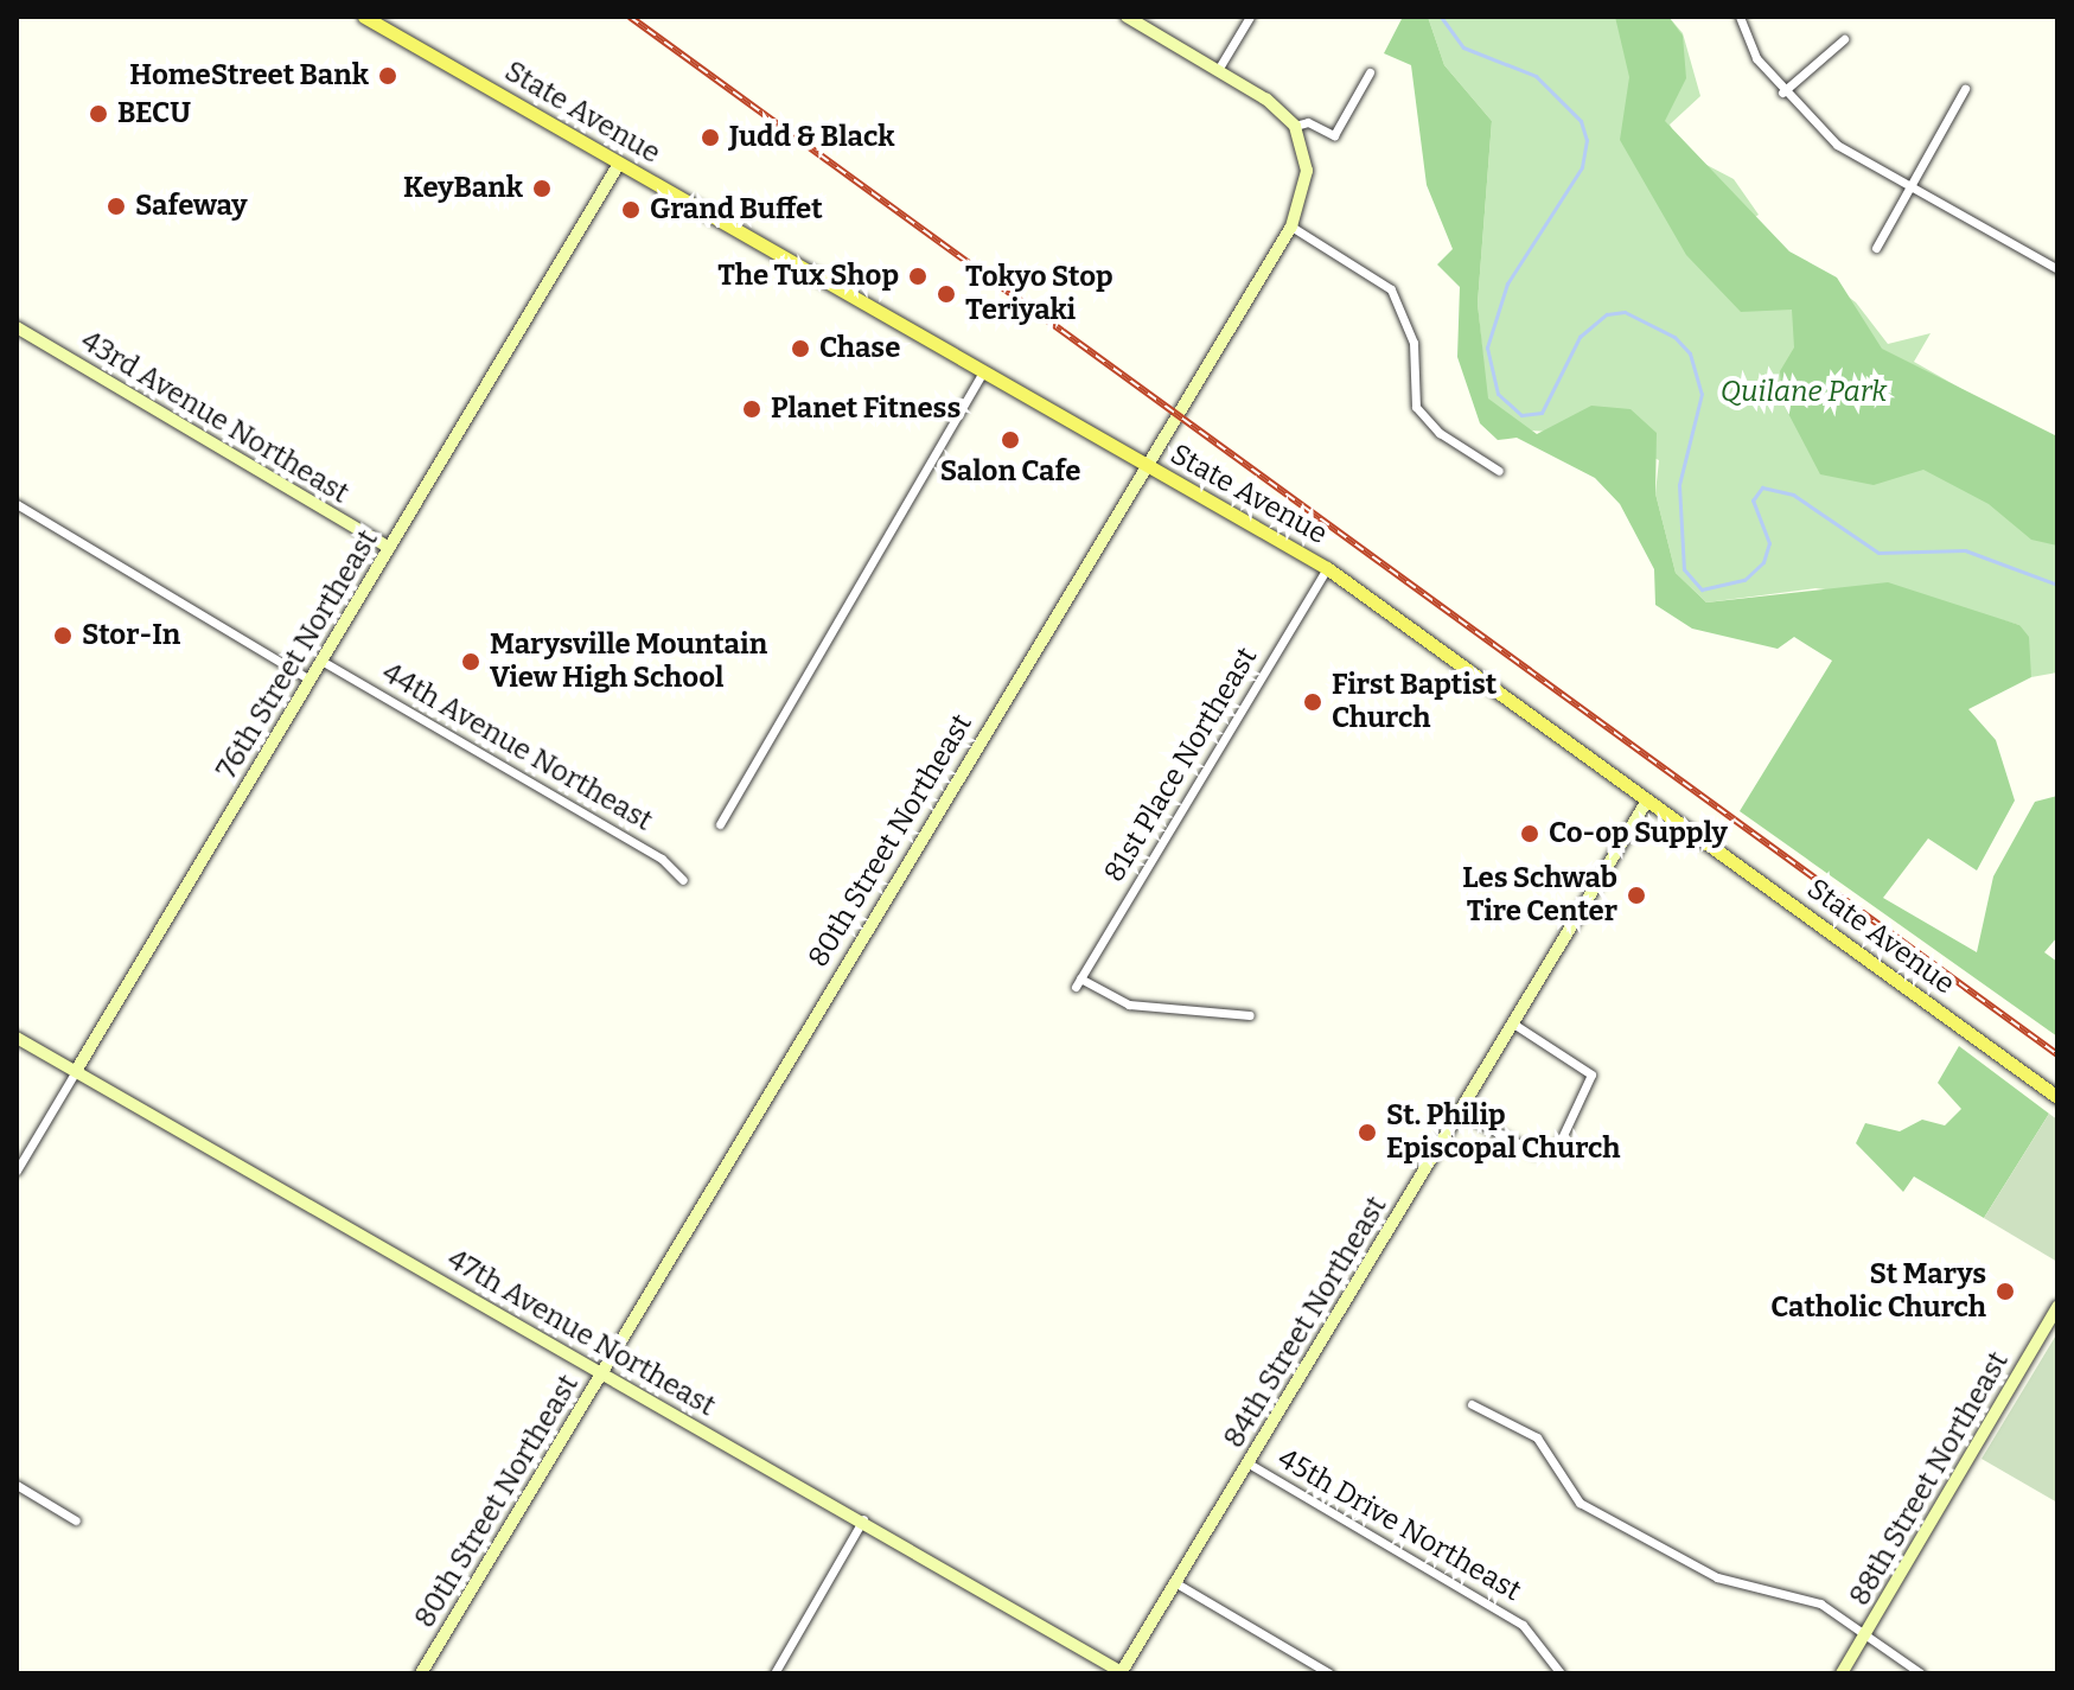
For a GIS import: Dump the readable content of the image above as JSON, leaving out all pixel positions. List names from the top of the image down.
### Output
{
  "streets": {
    "main road": ["State Avenue"],
    "street": [
      "43rd Avenue Northeast",
      "76th Street Northeast",
      "44th Avenue Northeast",
      "81st Place Northeast",
      "80th Street Northeast",
      "84th Street Northeast",
      "47th Avenue Northeast",
      "88th Street Northeast",
      "45th Drive Northeast"
    ]
  },
  "crossings": [
    ["State Avenue", "76th Street Northeast"],
    ["State Avenue", "81st Place Northeast"],
    ["State Avenue", "80th Street Northeast"],
    ["State Avenue", "84th Street Northeast"],
    ["43rd Avenue Northeast", "76th Street Northeast"],
    ["76th Street Northeast", "44th Avenue Northeast"],
    ["76th Street Northeast", "47th Avenue Northeast"],
    ["80th Street Northeast", "47th Avenue Northeast"],
    ["84th Street Northeast", "47th Avenue Northeast"],
    ["84th Street Northeast", "45th Drive Northeast"]
  ],
  "parks": ["Quilane Park"],
  "places": [
    "HomeStreet Bank",
    "BECU",
    "Judd & Black",
    "KeyBank",
    "Safeway",
    "Grand Buffet",
    "The Tux Shop",
    "Tokyo Stop Teriyaki",
    "Chase",
    "Planet Fitness",
    "Salon Cafe",
    "Stor-In",
    "Marysville Mountain View High School",
    "First Baptist Church",
    "Co-op Supply",
    "Les Schwab Tire Center",
    "St. Philip Episcopal Church",
    "St Marys Catholic Church"
  ]
}
